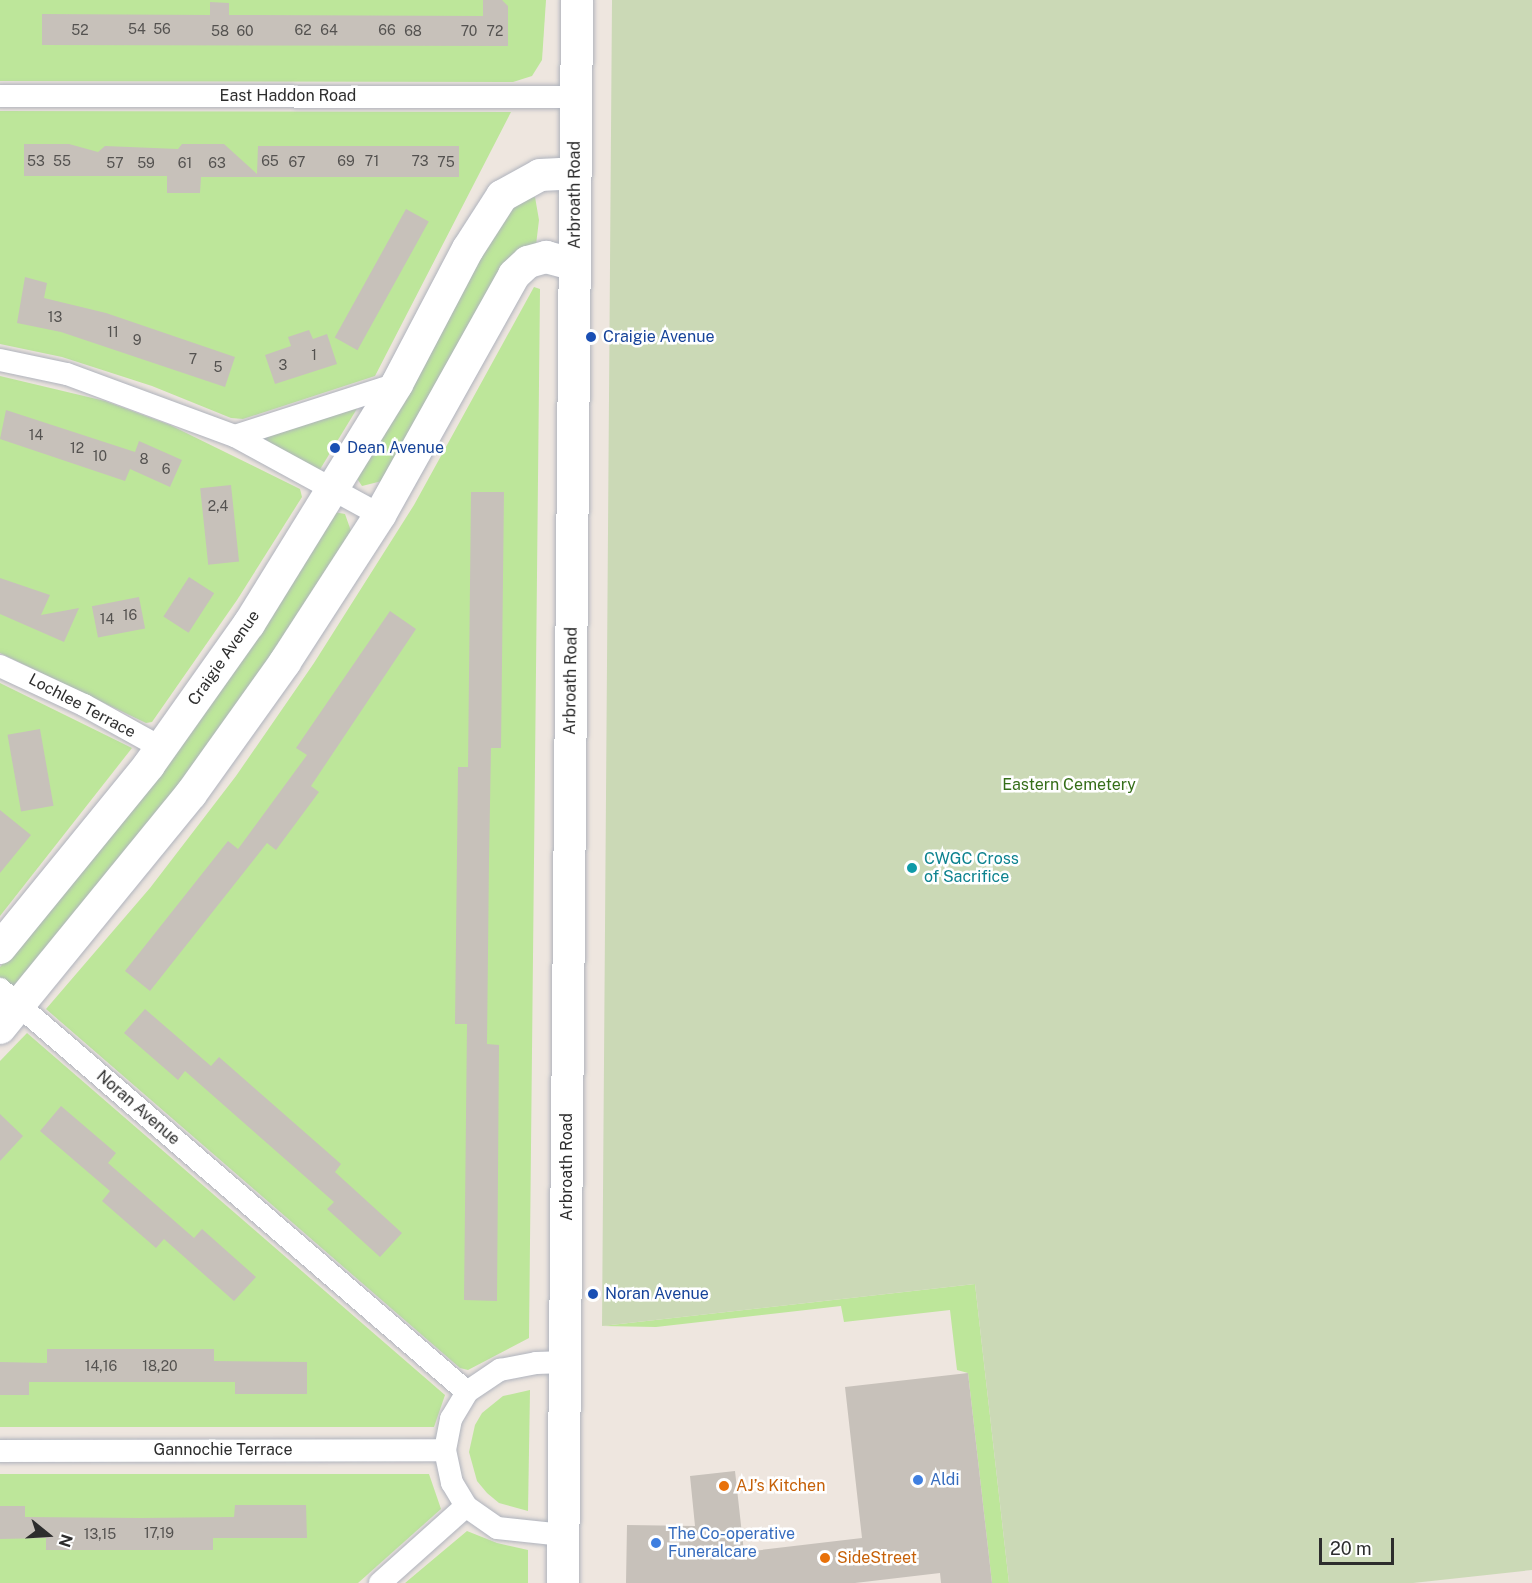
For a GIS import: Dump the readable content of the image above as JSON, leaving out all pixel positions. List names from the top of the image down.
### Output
{
  "streets": {
    "street": [
      "East Haddon Road",
      "Arbroath Road",
      "Craigie Avenue",
      "Lochlee Terrace",
      "Noran Avenue",
      "Gannochie Terrace"
    ]
  },
  "crossings": [
    ["East Haddon Road", "Arbroath Road"],
    ["Arbroath Road", "Craigie Avenue"],
    ["Craigie Avenue", "Lochlee Terrace"]
  ],
  "parks": ["Eastern Cemetery"],
  "places": [
    "Craigie Avenue",
    "Dean Avenue",
    "CWGC Cross of Sacrifice",
    "Noran Avenue",
    "Aldi",
    "AJ’s Kitchen",
    "The Co-operative Funeralcare",
    "SideStreet"
  ],
  "house_numbers": [
    "54",
    "56",
    "52",
    "62",
    "64",
    "66",
    "58",
    "60",
    "68",
    "70",
    "72",
    "53",
    "55",
    "65",
    "69",
    "71",
    "73",
    "67",
    "75",
    "57",
    "59",
    "61",
    "63",
    "13",
    "11",
    "9",
    "1",
    "7",
    "3",
    "5",
    "14",
    "12",
    "10",
    "8",
    "6",
    "2,4",
    "16",
    "14",
    "14,16",
    "18,20",
    "17,19",
    "13,15"
  ],
  "scale_bar": "20 m",
  "north": "right"
}
